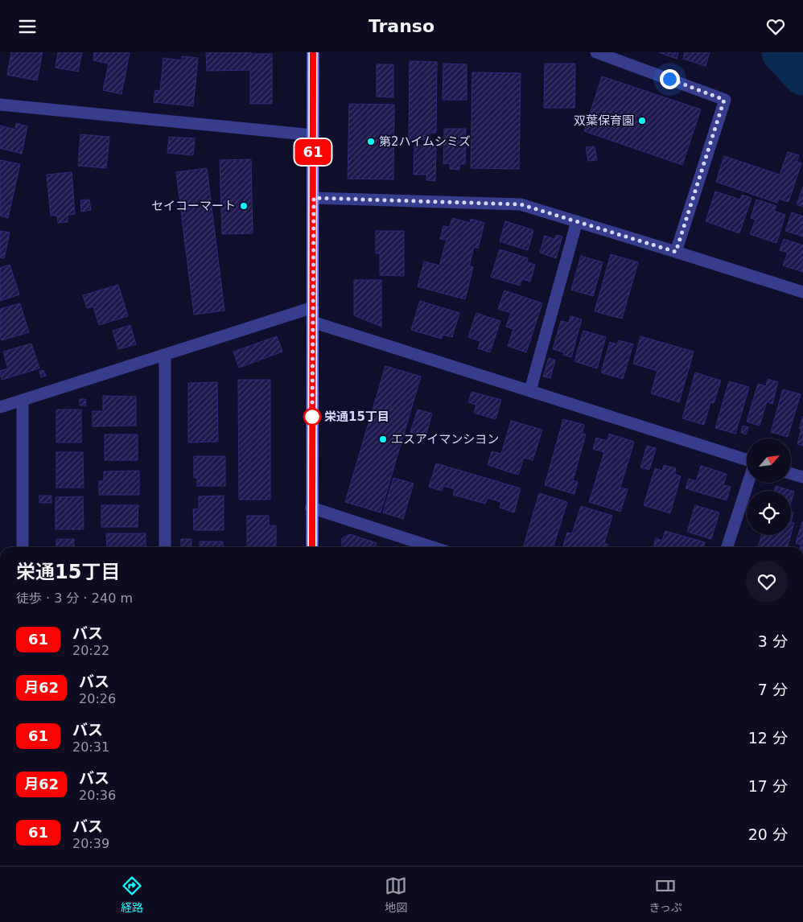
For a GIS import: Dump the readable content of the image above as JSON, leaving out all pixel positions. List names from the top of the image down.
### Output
{
  "places": [
    "双葉保育園",
    "第2ハイムシミズ",
    "セイコーマート",
    "栄通15丁目",
    "エスアイマンシヨン"
  ],
  "lines": ["bus line 61"],
  "north": "top right",
  "page": {
    "header": "Transo",
    "on_map": "61",
    "heading": ["栄通15丁目", "徒歩 · 3 分 · 240 m"],
    "list": [
      {
        "mark": "61",
        "name": "バス",
        "note": "20:22",
        "value": "3 分"
      },
      {
        "mark": "月62",
        "name": "バス",
        "note": "20:26",
        "value": "7 分"
      },
      {
        "mark": "61",
        "name": "バス",
        "note": "20:31",
        "value": "12 分"
      },
      {
        "mark": "月62",
        "name": "バス",
        "note": "20:36",
        "value": "17 分"
      },
      {
        "mark": "61",
        "name": "バス",
        "note": "20:39",
        "value": "20 分"
      }
    ],
    "tabs": ["経路", "地図", "きっぷ"]
  }
}
